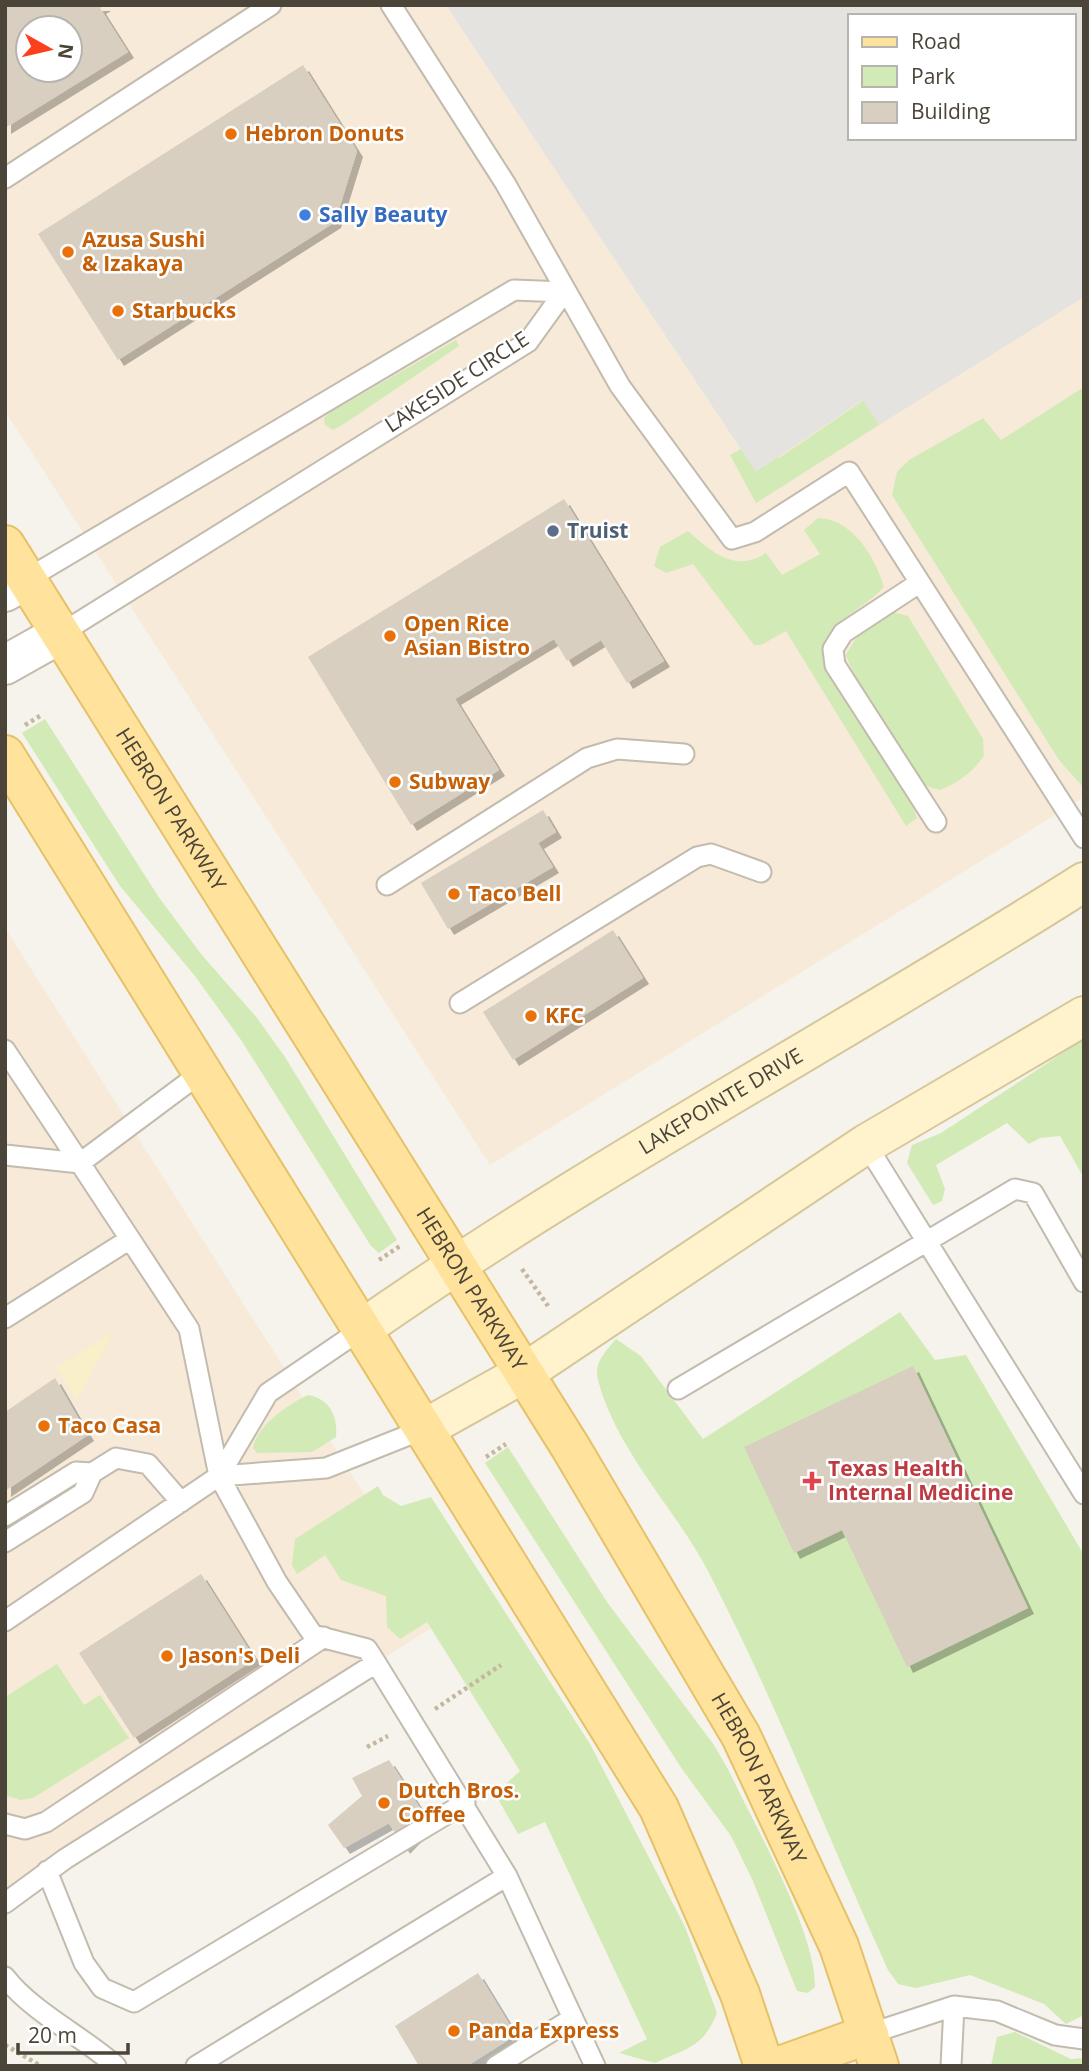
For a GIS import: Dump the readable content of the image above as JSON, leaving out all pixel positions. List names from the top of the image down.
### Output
{
  "streets": {
    "main road": ["HEBRON PARKWAY", "LAKEPOINTE DRIVE"],
    "street": ["LAKESIDE CIRCLE"]
  },
  "crossings": [
    ["LAKESIDE CIRCLE", "HEBRON PARKWAY"],
    ["HEBRON PARKWAY", "LAKEPOINTE DRIVE"]
  ],
  "places": {
    "other": [
      "Hebron Donuts",
      "Sally Beauty",
      "Azusa Sushi & Izakaya",
      "Starbucks",
      "Truist",
      "Open Rice Asian Bistro",
      "Subway",
      "Taco Bell",
      "KFC",
      "Taco Casa",
      "Jason's Deli",
      "Dutch Bros. Coffee",
      "Panda Express"
    ],
    "health": ["Texas Health Internal Medicine"]
  },
  "legend": ["Road", "Park", "Building"],
  "scale_bar": "20 m",
  "north": "right"
}
